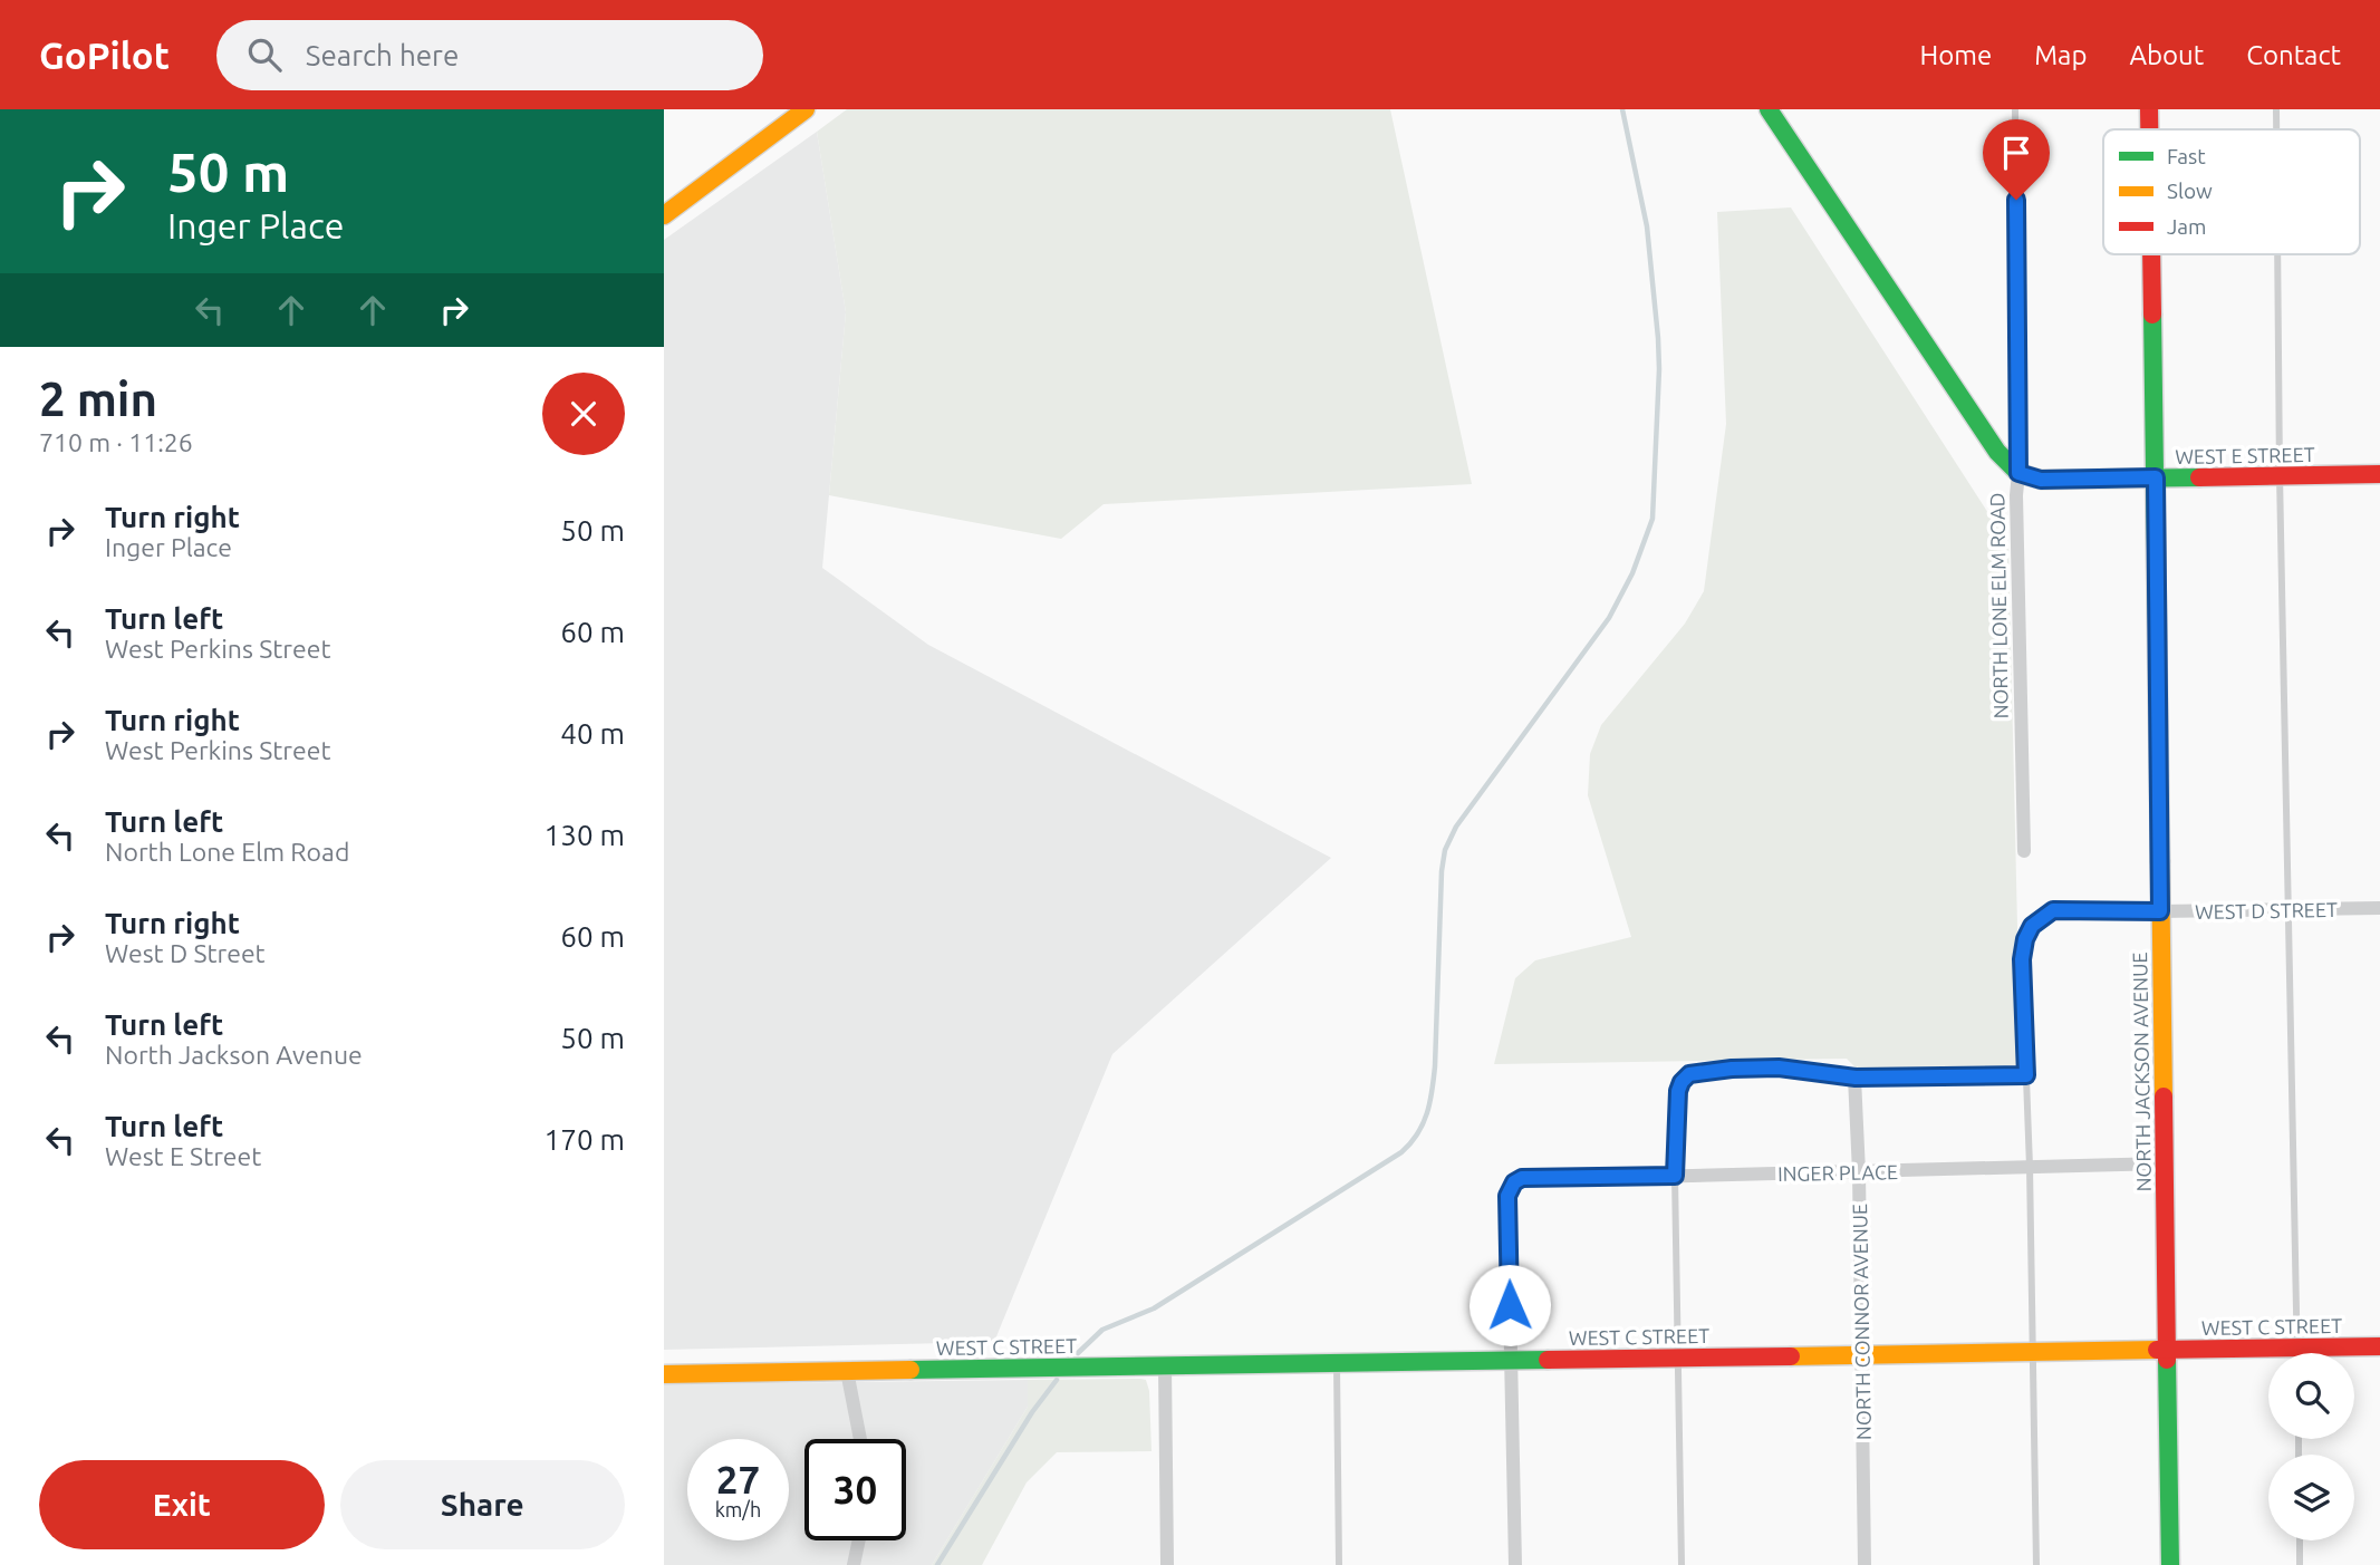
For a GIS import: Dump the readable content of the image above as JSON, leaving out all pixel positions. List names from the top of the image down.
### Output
{
  "streets": {
    "street": [
      "WEST E STREET",
      "NORTH LONE ELM ROAD",
      "WEST D STREET",
      "NORTH JACKSON AVENUE",
      "INGER PLACE",
      "NORTH CONNOR AVENUE",
      "WEST C STREET"
    ]
  },
  "crossings": [
    ["WEST E STREET", "NORTH LONE ELM ROAD"],
    ["WEST E STREET", "NORTH JACKSON AVENUE"],
    ["WEST D STREET", "NORTH JACKSON AVENUE"],
    ["NORTH JACKSON AVENUE", "INGER PLACE"],
    ["NORTH JACKSON AVENUE", "WEST C STREET"],
    ["INGER PLACE", "NORTH CONNOR AVENUE"],
    ["INGER PLACE", "WEST C STREET"],
    ["NORTH CONNOR AVENUE", "WEST C STREET"]
  ],
  "legend": ["Fast", "Slow", "Jam"],
  "page": {
    "header": "GoPilot",
    "search": "Search here",
    "nav": [
      "Home",
      "Map",
      "About",
      "Contact"
    ],
    "turn": ["50 m", "Inger Place"],
    "heading": ["2 min", "710 m · 11:26"],
    "list": [
      {
        "name": "Turn right",
        "note": "Inger Place",
        "value": "50 m"
      },
      {
        "name": "Turn left",
        "note": "West Perkins Street",
        "value": "60 m"
      },
      {
        "name": "Turn right",
        "note": "West Perkins Street",
        "value": "40 m"
      },
      {
        "name": "Turn left",
        "note": "North Lone Elm Road",
        "value": "130 m"
      },
      {
        "name": "Turn right",
        "note": "West D Street",
        "value": "60 m"
      },
      {
        "name": "Turn left",
        "note": "North Jackson Avenue",
        "value": "50 m"
      },
      {
        "name": "Turn left",
        "note": "West E Street",
        "value": "170 m"
      }
    ],
    "speed": "27 km/h",
    "limit": "30",
    "buttons": ["Exit", "Share"]
  }
}
